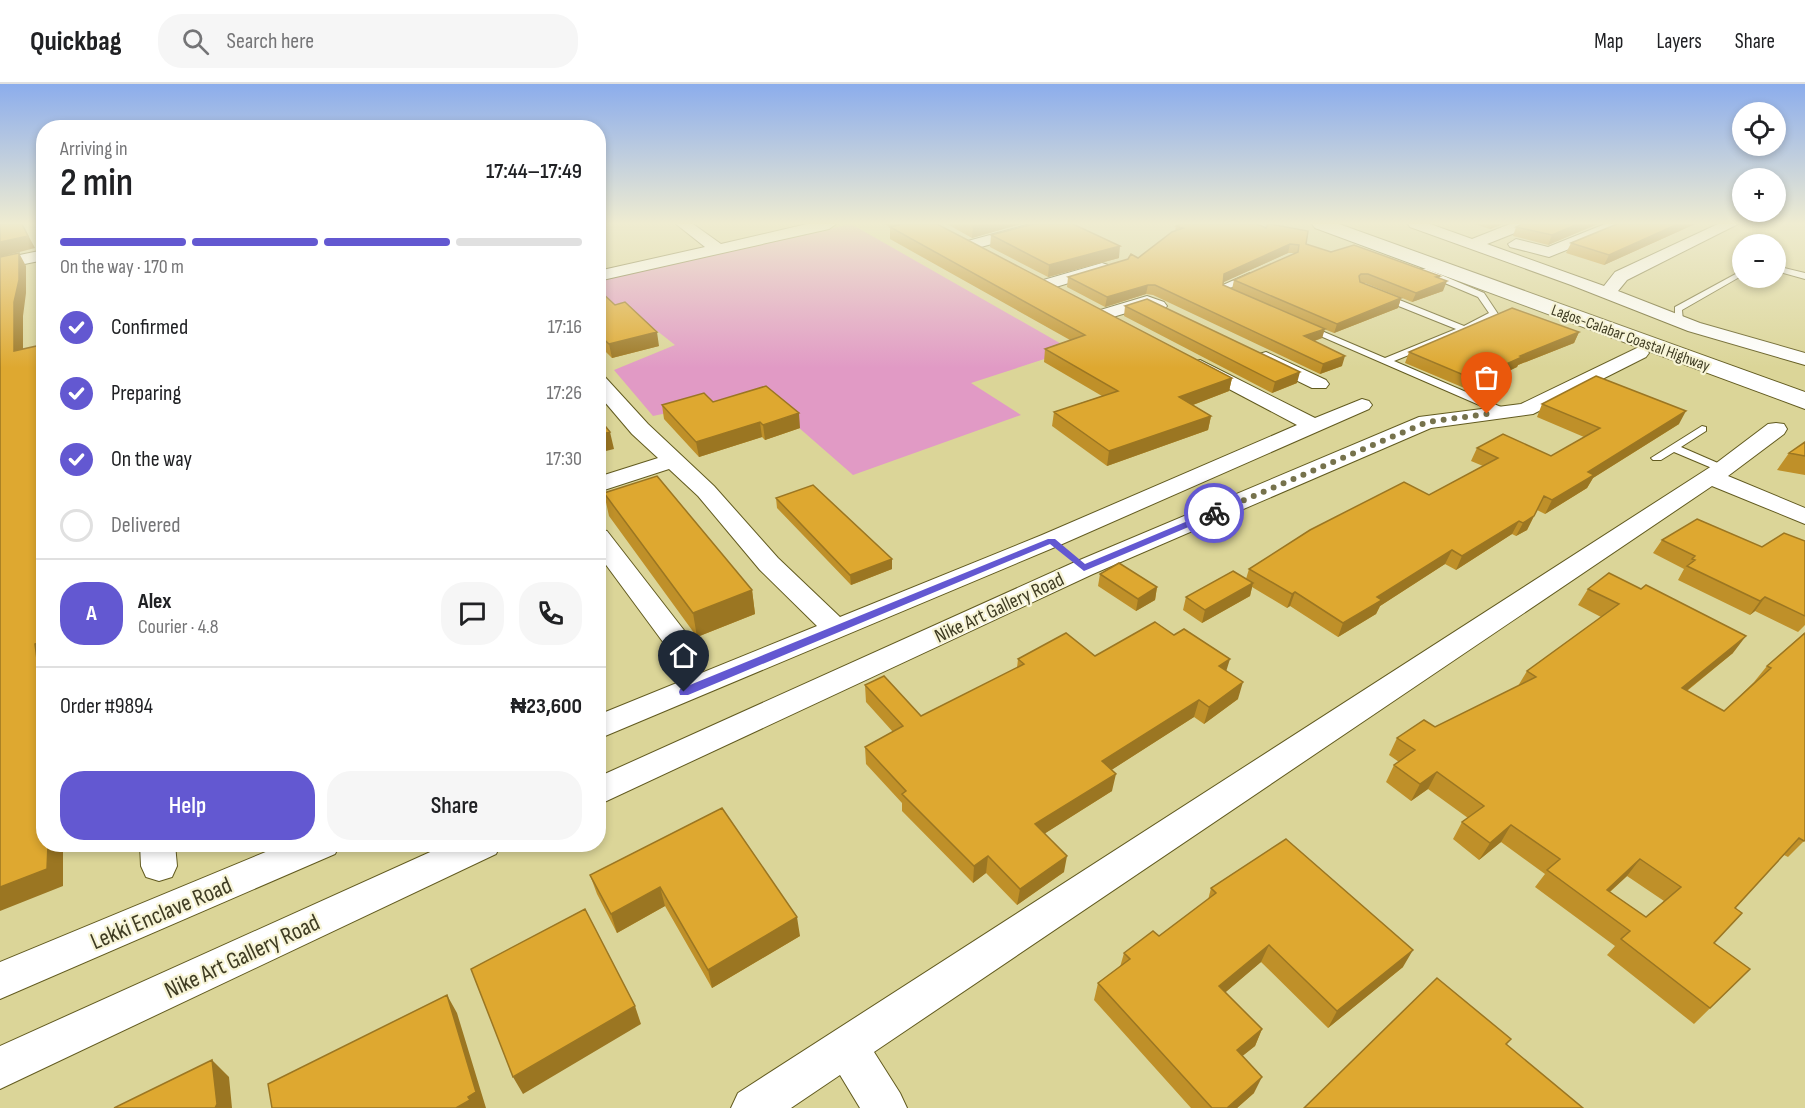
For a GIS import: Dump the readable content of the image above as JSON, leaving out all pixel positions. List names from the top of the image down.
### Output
{
  "streets": {
    "highway": ["Lagos-Calabar Coastal Highway"],
    "street": ["Nike Art Gallery Road", "Lekki Enclave Road"]
  },
  "page": {
    "header": "Quickbag",
    "search": "Search here",
    "nav": ["Map", "Layers", "Share"],
    "map_buttons": ["+", "−"],
    "heading": ["2 min", "Arriving in", "17:44–17:49"],
    "panel": [
      "Alex",
      "Courier · 4.8",
      "Order #9894",
      "₦23,600"
    ],
    "bar": "On the way · 170 m",
    "list": [
      ["Confirmed", "17:16"],
      ["Preparing", "17:26"],
      ["On the way", "17:30"],
      "Delivered"
    ],
    "round": "A",
    "buttons": ["Help", "Share"]
  }
}
